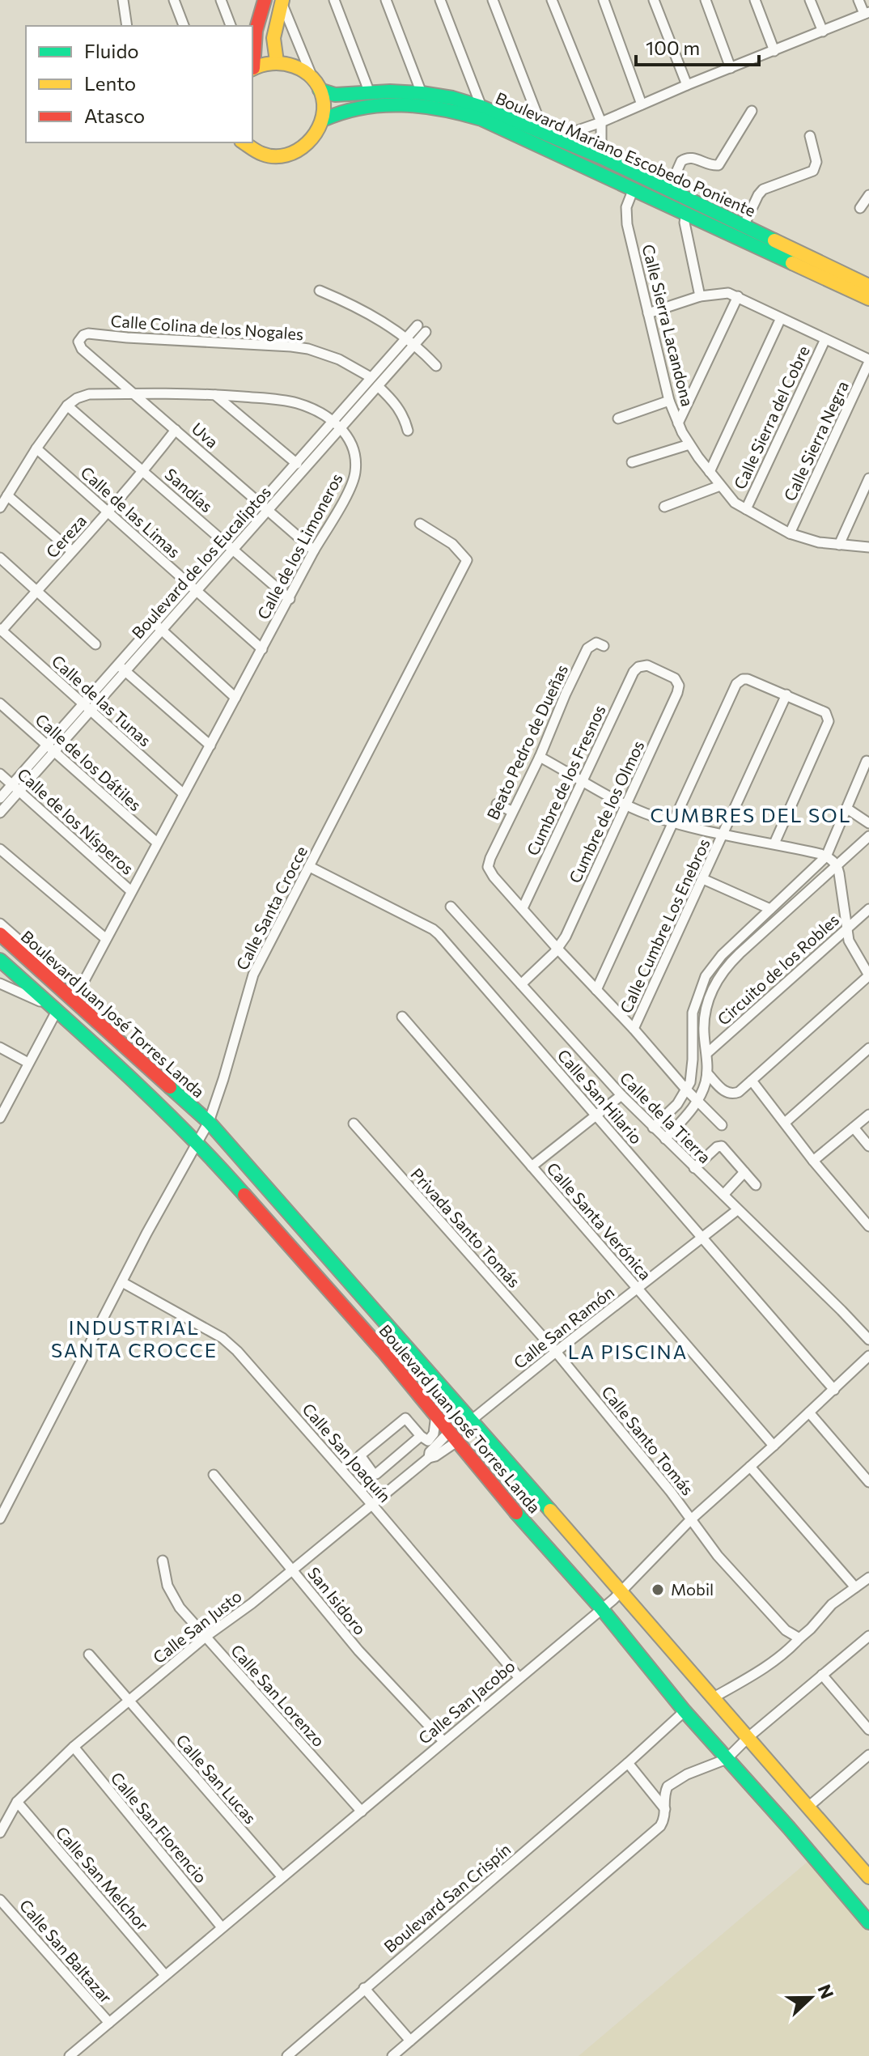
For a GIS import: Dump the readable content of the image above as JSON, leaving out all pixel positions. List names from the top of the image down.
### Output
{
  "streets": {
    "main road": ["Boulevard Mariano Escobedo Poniente", "Boulevard Juan José Torres Landa"],
    "street": [
      "Calle Sierra Lacandona",
      "Calle Colina de los Nogales",
      "Calle Sierra del Cobre",
      "Uva",
      "Calle Sierra Negra",
      "Sandías",
      "Calle de las Limas",
      "Cereza",
      "Calle de los Limoneros",
      "Boulevard de los Eucaliptos",
      "Calle de las Tunas",
      "Beato Pedro de Dueñas",
      "Calle de los Dátiles",
      "Cumbre de los Fresnos",
      "Cumbre de los Olmos",
      "Calle de los Nísperos",
      "Calle Santa Crocce",
      "Calle Cumbre Los Enebros",
      "Circuito de los Robles",
      "Calle San Hilario",
      "Calle de la Tierra",
      "Calle Santa Verónica",
      "Privada Santo Tomás",
      "Calle San Ramón",
      "Calle Santo Tomás",
      "Calle San Joaquín",
      "San Isidoro",
      "Calle San Justo",
      "Calle San Lorenzo",
      "Calle San Jacobo",
      "Calle San Lucas",
      "Calle San Florencio",
      "Calle San Melchor",
      "Boulevard San Crispín",
      "Calle San Baltazar"
    ]
  },
  "crossings": [
    ["Boulevard Mariano Escobedo Poniente", "Calle Sierra Lacandona"],
    ["Calle Sierra Lacandona", "Calle Sierra del Cobre"],
    ["Calle Sierra Lacandona", "Calle Sierra Negra"],
    ["Calle Colina de los Nogales", "Uva"],
    ["Calle Colina de los Nogales", "Boulevard de los Eucaliptos"],
    ["Uva", "Cereza"],
    ["Uva", "Calle de los Limoneros"],
    ["Uva", "Boulevard de los Eucaliptos"],
    ["Sandías", "Cereza"],
    ["Sandías", "Calle de los Limoneros"],
    ["Sandías", "Boulevard de los Eucaliptos"],
    ["Calle de las Limas", "Cereza"],
    ["Calle de las Limas", "Calle de los Limoneros"],
    ["Calle de las Limas", "Boulevard de los Eucaliptos"],
    ["Cereza", "Calle de las Tunas"],
    ["Calle de los Limoneros", "Boulevard de los Eucaliptos"],
    ["Calle de los Limoneros", "Calle de las Tunas"],
    ["Calle de los Limoneros", "Calle de los Dátiles"],
    ["Calle de los Limoneros", "Calle de los Nísperos"],
    ["Calle de los Limoneros", "Boulevard Juan José Torres Landa"],
    ["Boulevard de los Eucaliptos", "Calle de las Tunas"],
    ["Boulevard de los Eucaliptos", "Calle de los Dátiles"],
    ["Boulevard de los Eucaliptos", "Calle de los Nísperos"],
    ["Beato Pedro de Dueñas", "Cumbre de los Fresnos"],
    ["Cumbre de los Fresnos", "Cumbre de los Olmos"],
    ["Cumbre de los Olmos", "Calle de la Tierra"],
    ["Calle Santa Crocce", "Boulevard Juan José Torres Landa"],
    ["Calle Santa Crocce", "Calle San Hilario"],
    ["Calle Santa Crocce", "Calle San Joaquín"],
    ["Boulevard Juan José Torres Landa", "Calle San Ramón"],
    ["Boulevard Juan José Torres Landa", "Calle San Justo"],
    ["Boulevard Juan José Torres Landa", "Calle San Jacobo"],
    ["Boulevard Juan José Torres Landa", "Boulevard San Crispín"],
    ["Calle San Hilario", "Calle San Ramón"],
    ["Calle San Hilario", "Calle San Jacobo"],
    ["Calle de la Tierra", "Calle San Ramón"],
    ["Calle Santa Verónica", "Calle San Ramón"],
    ["Calle Santa Verónica", "Calle San Jacobo"],
    ["Privada Santo Tomás", "Calle San Ramón"],
    ["Privada Santo Tomás", "Calle Santo Tomás"],
    ["Calle San Ramón", "Calle Santo Tomás"],
    ["Calle Santo Tomás", "Calle San Jacobo"],
    ["Calle San Joaquín", "Calle San Justo"],
    ["Calle San Joaquín", "Calle San Jacobo"],
    ["San Isidoro", "Calle San Justo"],
    ["San Isidoro", "Calle San Jacobo"],
    ["Calle San Justo", "Calle San Lorenzo"],
    ["Calle San Justo", "Calle San Lucas"],
    ["Calle San Justo", "Calle San Florencio"],
    ["Calle San Justo", "Calle San Melchor"],
    ["Calle San Lorenzo", "Calle San Jacobo"],
    ["Calle San Jacobo", "Calle San Lucas"],
    ["Calle San Jacobo", "Calle San Florencio"],
    ["Calle San Jacobo", "Calle San Melchor"],
    ["Calle San Jacobo", "Calle San Baltazar"]
  ],
  "districts": ["CUMBRES DEL SOL", "INDUSTRIAL SANTA CROCCE", "LA PISCINA"],
  "places": ["Mobil"],
  "legend": ["Fluido", "Lento", "Atasco"],
  "scale_bar": "100 m",
  "north": "right"
}
